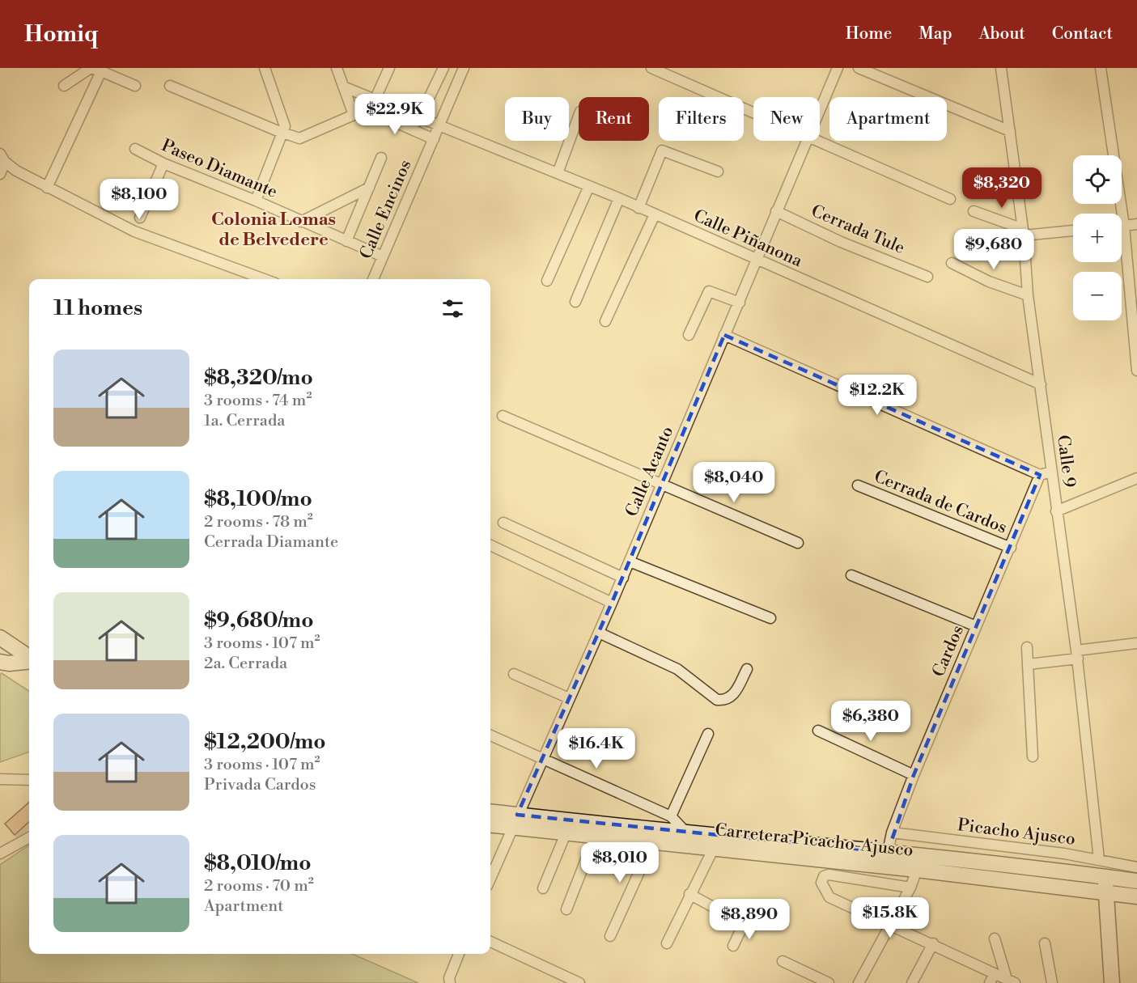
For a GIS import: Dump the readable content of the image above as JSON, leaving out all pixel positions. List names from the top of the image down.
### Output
{
  "streets": {
    "main road": ["Carretera Picacho-Ajusco"],
    "street": [
      "Paseo Diamante",
      "Calle Encinos",
      "Cerrada Tule",
      "Calle Piñanona",
      "Calle 9",
      "Calle Acanto",
      "Cerrada de Cardos",
      "Cardos",
      "Picacho Ajusco"
    ]
  },
  "crossings": [
    ["Paseo Diamante", "Calle Encinos"],
    ["Calle Encinos", "Calle Piñanona"],
    ["Cerrada Tule", "Calle Acanto"],
    ["Calle Piñanona", "Calle 9"],
    ["Calle Piñanona", "Calle Acanto"],
    ["Calle 9", "Picacho Ajusco"],
    ["Calle Acanto", "Carretera Picacho-Ajusco"],
    ["Cerrada de Cardos", "Cardos"],
    ["Cardos", "Picacho Ajusco"],
    ["Cardos", "Carretera Picacho-Ajusco"]
  ],
  "districts": ["Colonia Lomas de Belvedere"],
  "page": {
    "header": "Homiq",
    "nav": [
      "Home",
      "Map",
      "About",
      "Contact"
    ],
    "price": [
      "$22.9K",
      "$8,320",
      "$8,100",
      "$9,680",
      "$12.2K",
      "$8,040",
      "$6,380",
      "$16.4K",
      "$8,010",
      "$15.8K",
      "$8,890"
    ],
    "chip": [
      "Buy",
      "Rent",
      "Filters",
      "New",
      "Apartment"
    ],
    "map_buttons": ["+", "−"],
    "heading": "11 homes",
    "list": [
      {
        "name": "$8,320/mo",
        "note": "3 rooms · 74 m² · 1a. Cerrada"
      },
      {
        "name": "$8,100/mo",
        "note": "2 rooms · 78 m² · Cerrada Diamante"
      },
      {
        "name": "$9,680/mo",
        "note": "3 rooms · 107 m² · 2a. Cerrada"
      },
      {
        "name": "$12,200/mo",
        "note": "3 rooms · 107 m² · Privada Cardos"
      },
      {
        "name": "$8,010/mo",
        "note": "2 rooms · 70 m² · Apartment"
      }
    ]
  }
}
